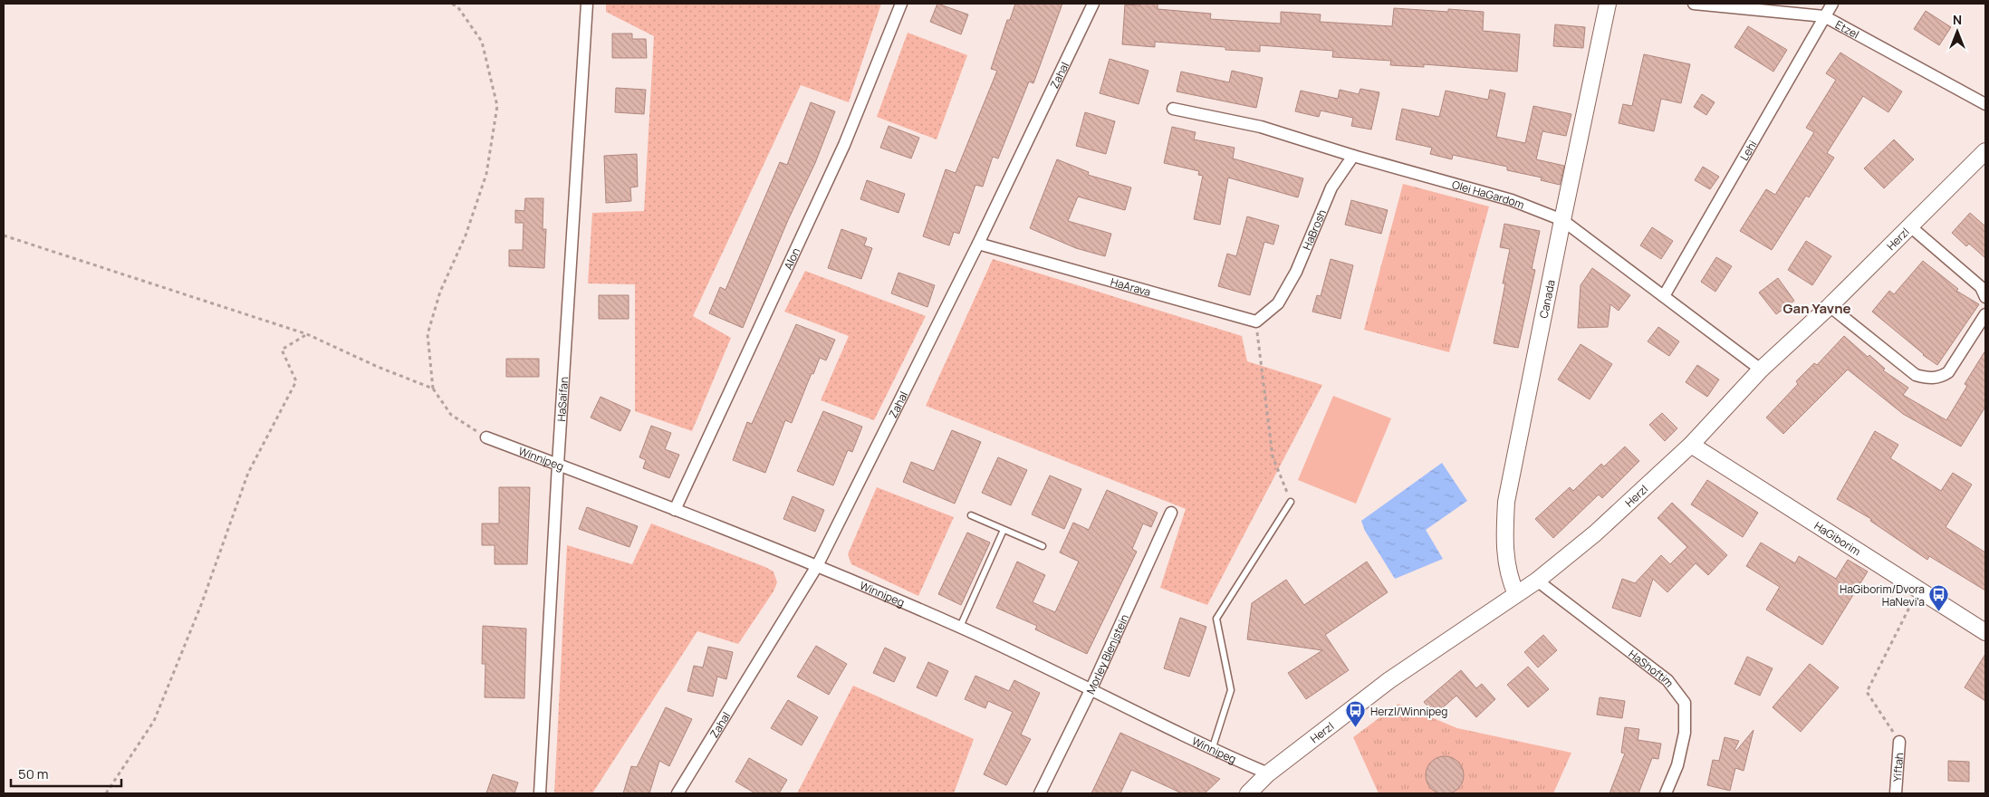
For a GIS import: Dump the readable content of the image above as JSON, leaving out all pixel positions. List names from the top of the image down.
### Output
{
  "streets": {
    "street": [
      "Etzel",
      "Zahal",
      "Lehi",
      "Olei HaGardom",
      "HaBrosh",
      "Herzl",
      "Alon",
      "HaArava",
      "Canada",
      "HaSaifan",
      "Winnipeg",
      "HaGiborim",
      "Morley Blenjstein",
      "HaShoftim",
      "Yiftah"
    ]
  },
  "crossings": [
    ["Etzel", "Lehi"],
    ["Zahal", "HaArava"],
    ["Zahal", "Winnipeg"],
    ["Lehi", "Olei HaGardom"],
    ["Olei HaGardom", "HaBrosh"],
    ["Olei HaGardom", "Herzl"],
    ["Olei HaGardom", "Canada"],
    ["HaBrosh", "HaArava"],
    ["Herzl", "Canada"],
    ["Herzl", "Winnipeg"],
    ["Herzl", "HaGiborim"],
    ["Herzl", "HaShoftim"],
    ["Alon", "Winnipeg"],
    ["HaSaifan", "Winnipeg"],
    ["Winnipeg", "Morley Blenjstein"]
  ],
  "districts": ["Gan Yavne"],
  "places": {
    "bus stop": ["HaGiborim/Dvora HaNevi'a", "Herzl/Winnipeg"]
  },
  "scale_bar": "50 m",
  "north": "top"
}
